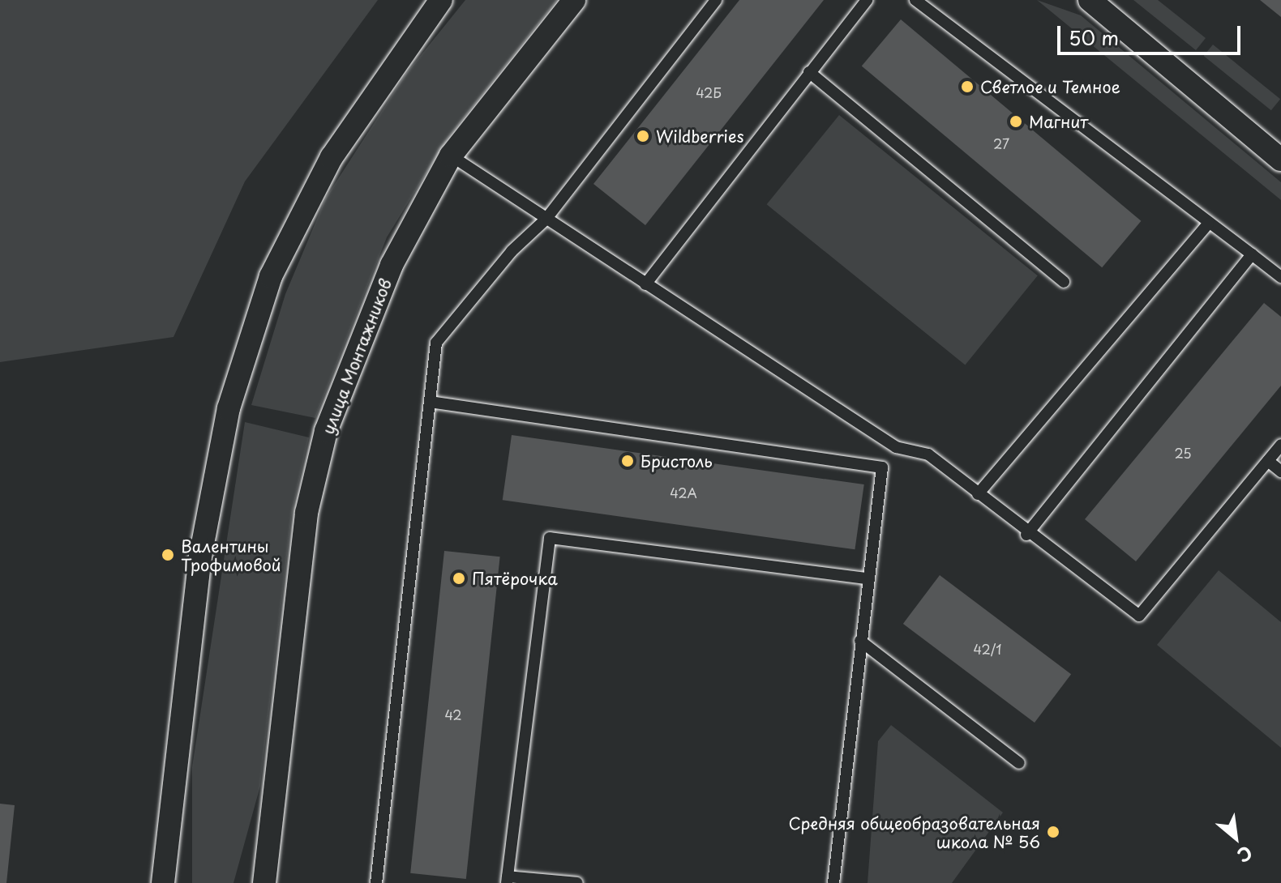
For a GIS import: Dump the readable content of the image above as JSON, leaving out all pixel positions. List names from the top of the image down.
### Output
{
  "streets": {
    "street": ["улица Монтажников"]
  },
  "places": [
    "Светлое и Темное",
    "Магнит",
    "Wildberries",
    "Бристоль",
    "Валентины Трофимовой",
    "Пятёрочка",
    "Средняя общеобразовательная школа № 56"
  ],
  "house_numbers": [
    "42Б",
    "27",
    "25",
    "42А",
    "42/1",
    "42"
  ],
  "scale_bar": "50 m",
  "north": "bottom right"
}
